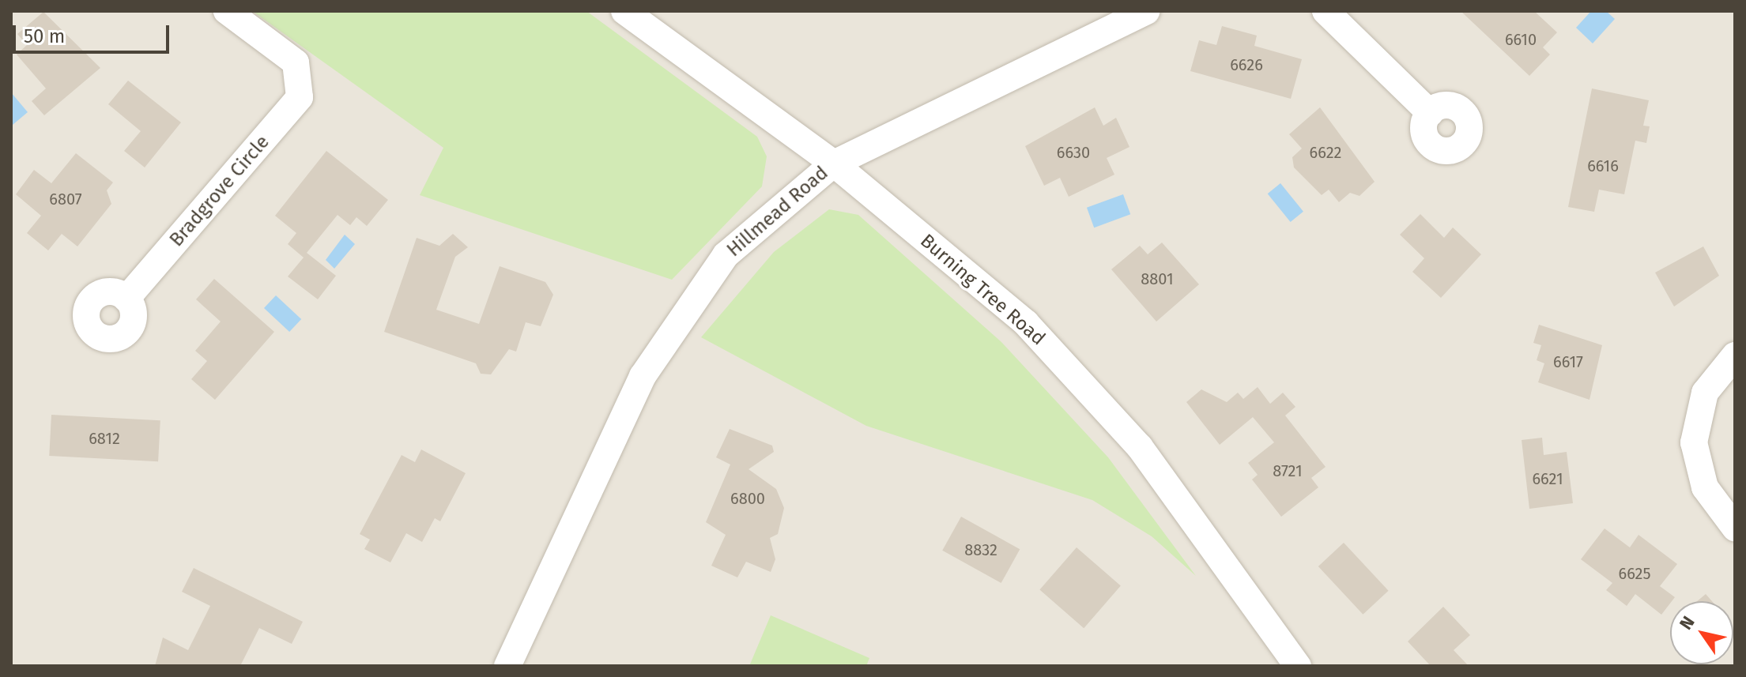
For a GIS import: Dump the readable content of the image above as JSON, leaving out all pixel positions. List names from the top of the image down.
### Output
{
  "streets": {
    "street": ["Bradgrove Circle", "Hillmead Road", "Burning Tree Road"]
  },
  "crossings": [
    ["Hillmead Road", "Burning Tree Road"]
  ],
  "house_numbers": [
    "6610",
    "6626",
    "6630",
    "6622",
    "6616",
    "6807",
    "8801",
    "6617",
    "6812",
    "8721",
    "6621",
    "6800",
    "8832",
    "6625"
  ],
  "scale_bar": "50 m",
  "north": "top left"
}
